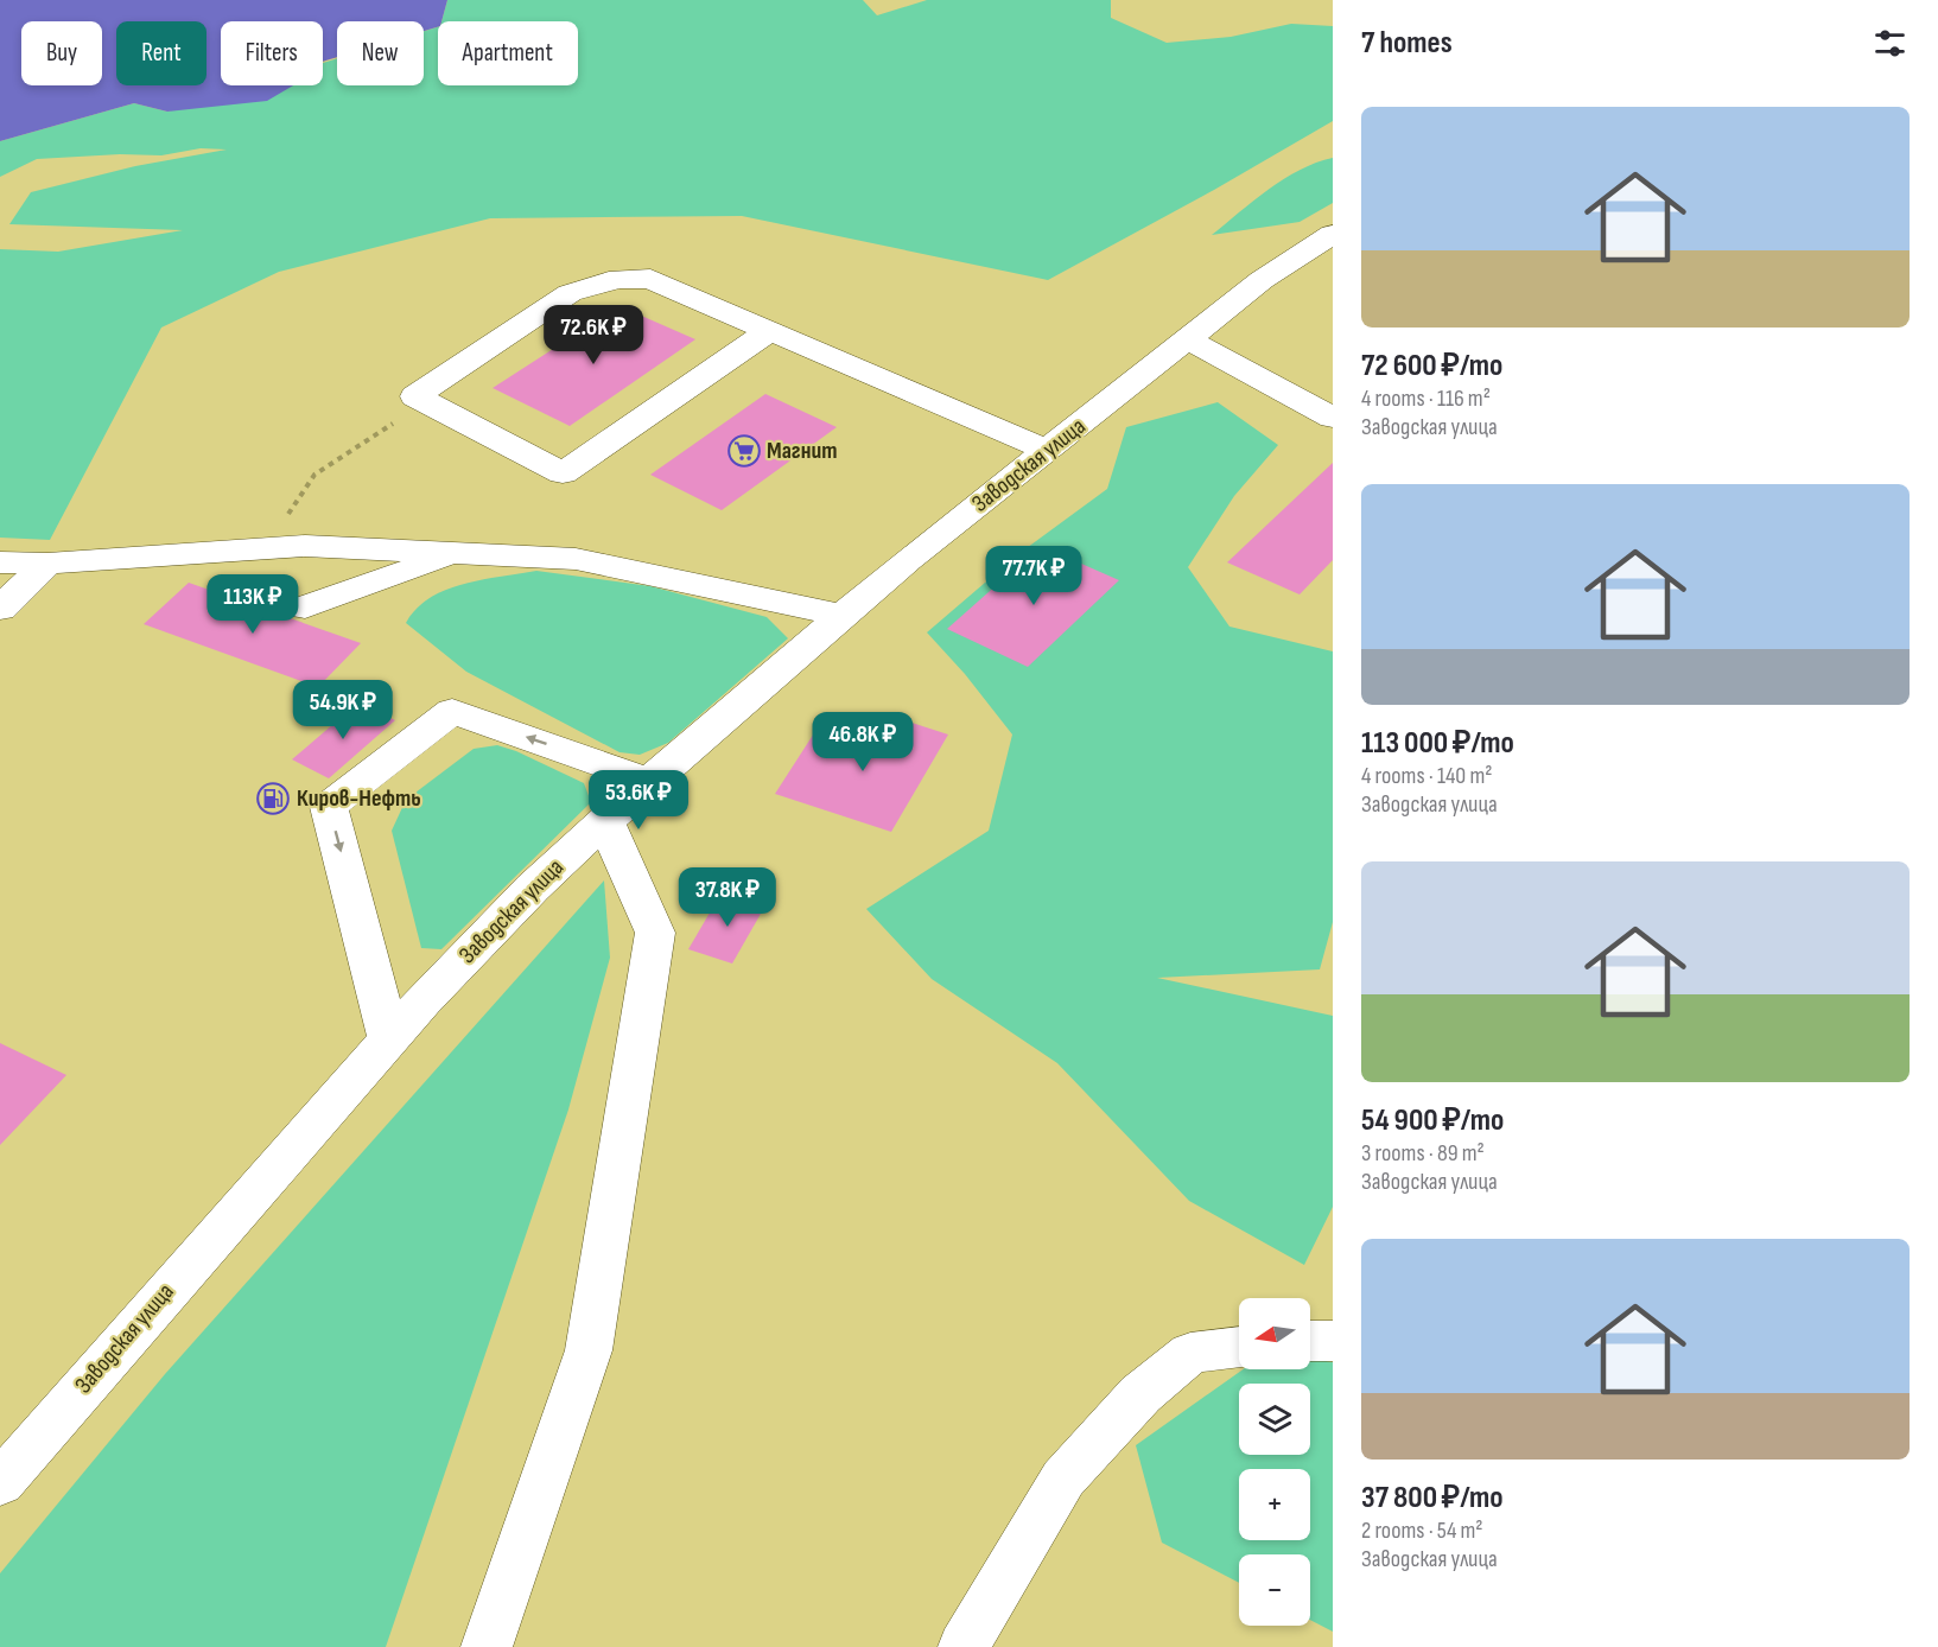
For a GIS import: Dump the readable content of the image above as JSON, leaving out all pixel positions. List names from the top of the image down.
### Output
{
  "streets": {
    "street": ["Заводская улица"]
  },
  "places": {
    "supermarket": ["Магнит"],
    "fuel station": ["Киров-Нефть"]
  },
  "north": "left",
  "page": {
    "heading": "7 homes",
    "chip": [
      "Buy",
      "Rent",
      "Filters",
      "New",
      "Apartment"
    ],
    "list": [
      {
        "name": "72 600 ₽/mo",
        "note": "4 rooms · 116 m² · Заводская улица"
      },
      {
        "name": "113 000 ₽/mo",
        "note": "4 rooms · 140 m² · Заводская улица"
      },
      {
        "name": "54 900 ₽/mo",
        "note": "3 rooms · 89 m² · Заводская улица"
      },
      {
        "name": "37 800 ₽/mo",
        "note": "2 rooms · 54 m² · Заводская улица"
      }
    ],
    "price": [
      "72.6K ₽",
      "77.7K ₽",
      "113K ₽",
      "54.9K ₽",
      "46.8K ₽",
      "53.6K ₽",
      "37.8K ₽"
    ],
    "map_buttons": ["+", "−"]
  }
}
